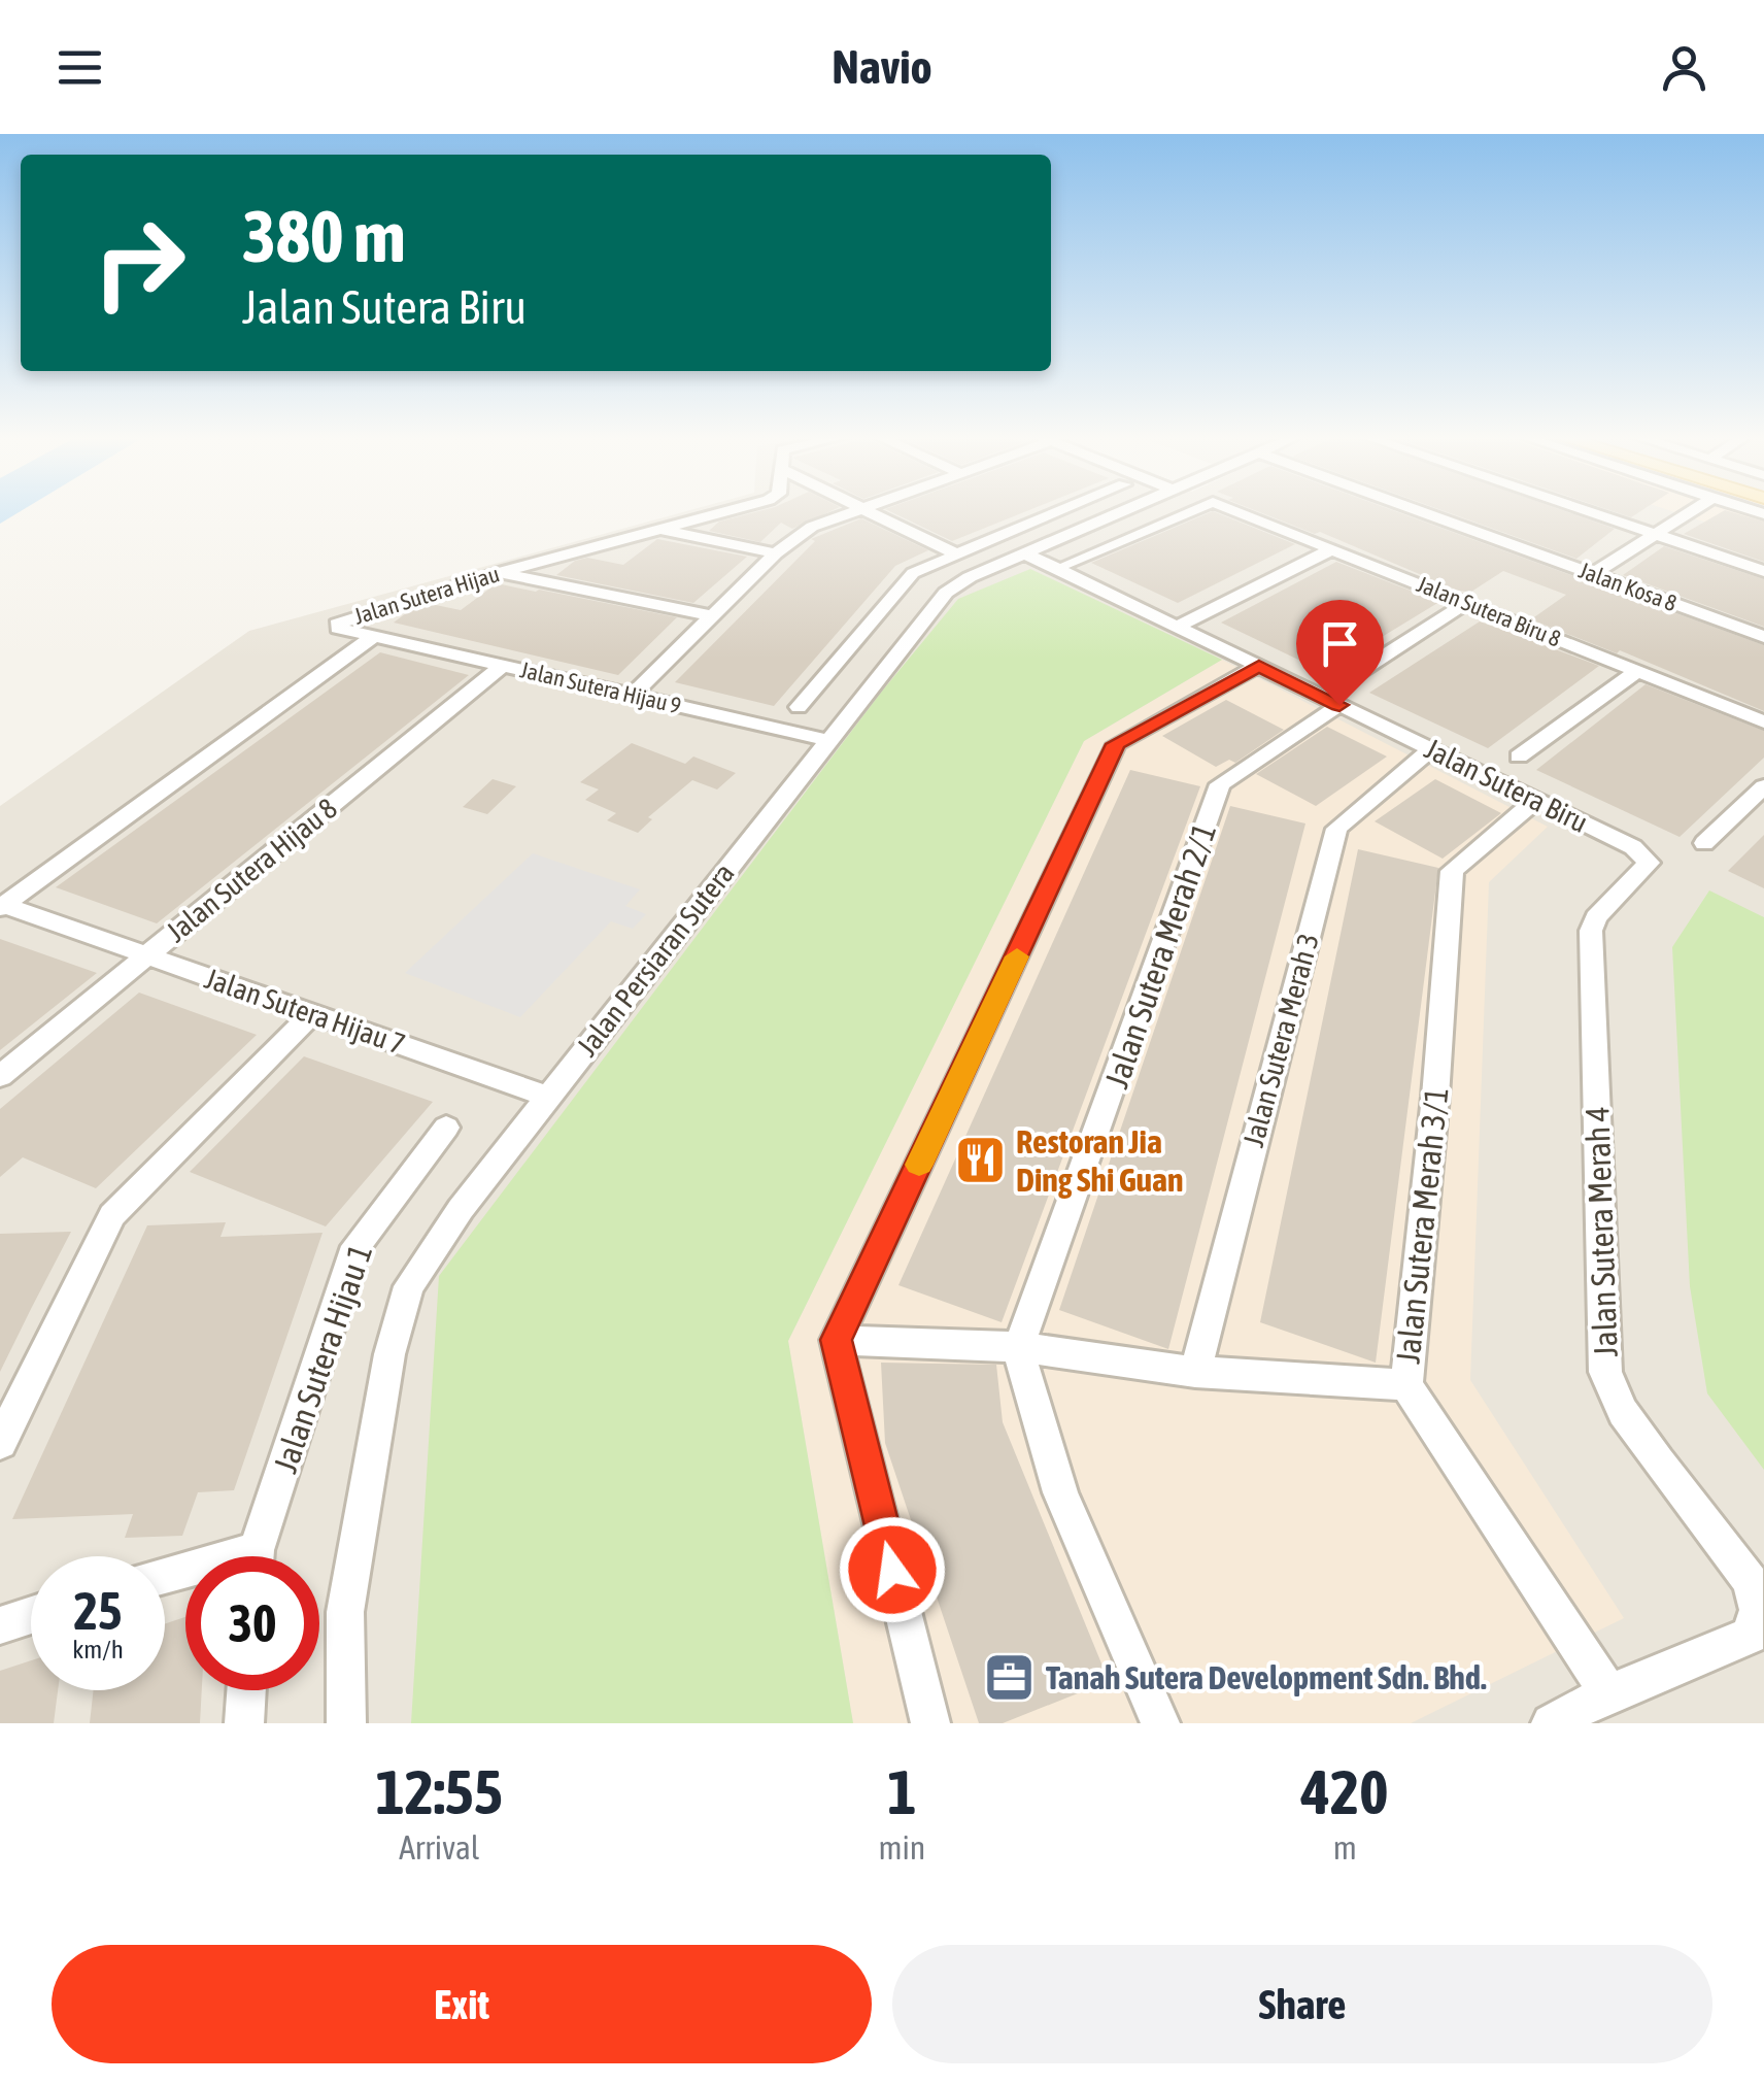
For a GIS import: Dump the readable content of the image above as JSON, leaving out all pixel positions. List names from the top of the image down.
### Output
{
  "streets": {
    "street": [
      "Jalan Kosa 8",
      "Jalan Sutera Hijau",
      "Jalan Sutera Biru 8",
      "Jalan Sutera Hijau 9",
      "Jalan Sutera Biru",
      "Jalan Sutera Hijau 8",
      "Jalan Sutera Merah 2/1",
      "Jalan Persiaran Sutera",
      "Jalan Sutera Hijau 7",
      "Jalan Sutera Merah 3",
      "Jalan Sutera Merah 3/1",
      "Jalan Sutera Merah 4",
      "Jalan Sutera Hijau 1"
    ]
  },
  "crossings": [
    ["Jalan Sutera Hijau", "Jalan Sutera Hijau 9"],
    ["Jalan Sutera Hijau", "Jalan Sutera Hijau 7"],
    ["Jalan Sutera Biru 8", "Jalan Sutera Merah 2/1"],
    ["Jalan Sutera Hijau 9", "Jalan Sutera Hijau 8"],
    ["Jalan Sutera Hijau 9", "Jalan Persiaran Sutera"],
    ["Jalan Sutera Biru", "Jalan Sutera Merah 2/1"],
    ["Jalan Sutera Biru", "Jalan Persiaran Sutera"],
    ["Jalan Sutera Biru", "Jalan Sutera Merah 3"],
    ["Jalan Sutera Biru", "Jalan Sutera Merah 3/1"],
    ["Jalan Sutera Biru", "Jalan Sutera Merah 4"],
    ["Jalan Sutera Hijau 8", "Jalan Sutera Hijau 7"],
    ["Jalan Persiaran Sutera", "Jalan Sutera Hijau 7"],
    ["Jalan Sutera Merah 3/1", "Jalan Sutera Merah 4"]
  ],
  "places": {
    "restaurant": ["Restoran Jia Ding Shi Guan"],
    "office": ["Tanah Sutera Development Sdn. Bhd."]
  },
  "page": {
    "header": "Navio",
    "turn": ["380 m", "Jalan Sutera Biru"],
    "speed": "25 km/h",
    "limit": "30",
    "eta": [
      "12:55",
      "Arrival",
      "1",
      "min",
      "420",
      "m"
    ],
    "buttons": ["Exit", "Share"]
  }
}
